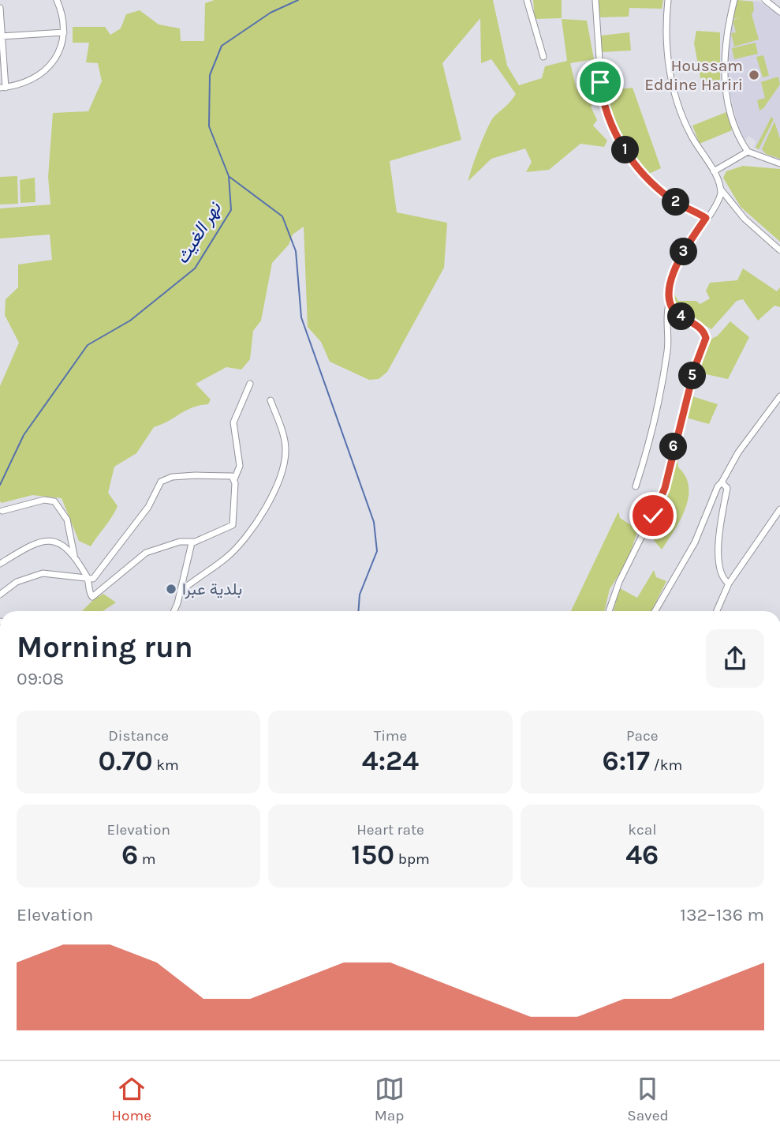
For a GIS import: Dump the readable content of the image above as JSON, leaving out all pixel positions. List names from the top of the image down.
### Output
{
  "water": ["نهر الغيث"],
  "places": ["Houssam Eddine Hariri", "بلدية عبرا"],
  "page": {
    "pins": [
      "1",
      "2",
      "3",
      "4",
      "5",
      "6"
    ],
    "heading": ["Morning run", "09:08"],
    "stats": [
      ["Distance", "0.70 km"],
      ["Time", "4:24"],
      ["Pace", "6:17 /km"],
      ["Elevation", "6 m"],
      ["Heart rate", "150 bpm"],
      ["kcal", "46"]
    ],
    "chart": ["Elevation", "132–136 m"],
    "tabs": ["Home", "Map", "Saved"]
  }
}
